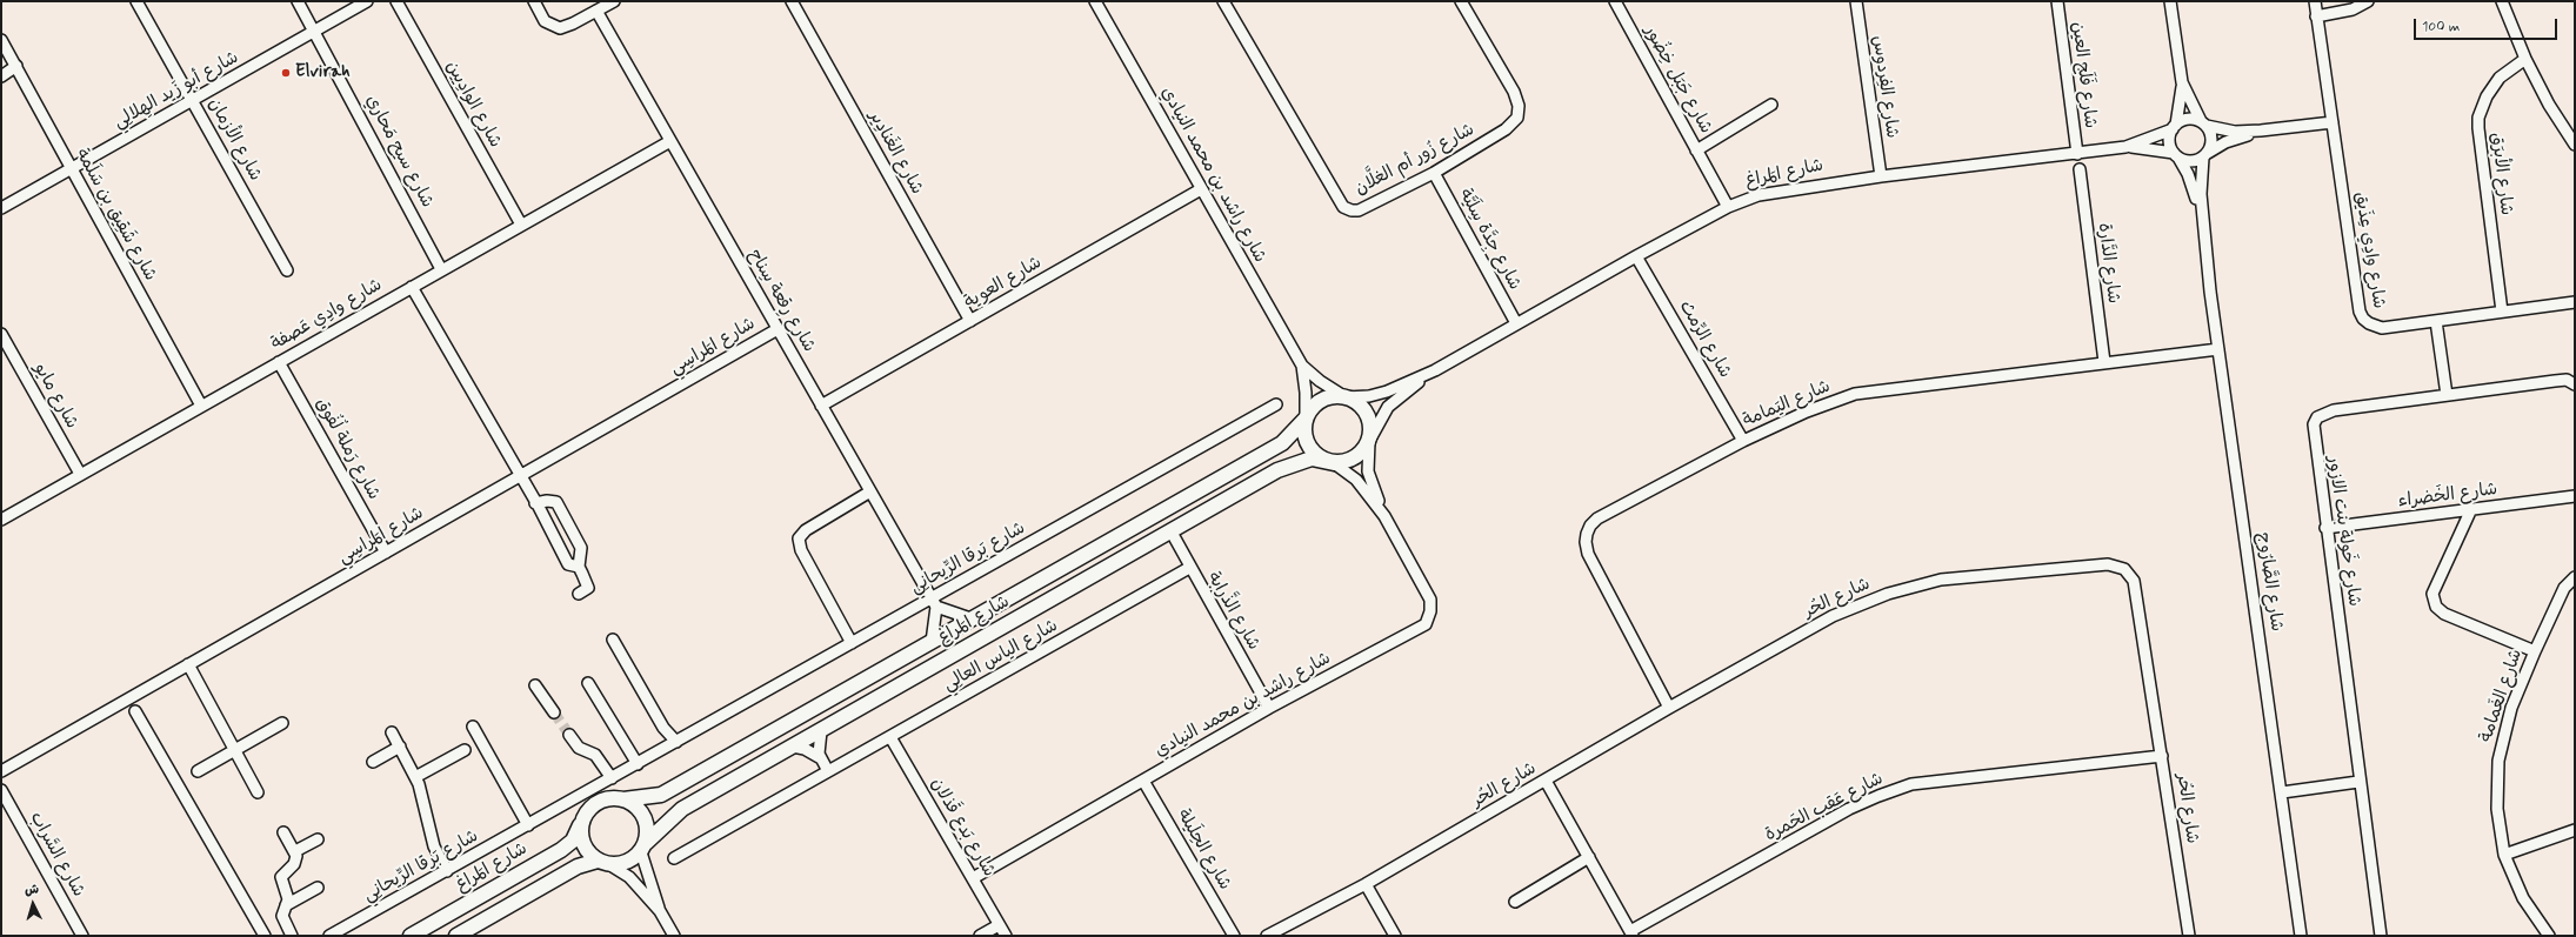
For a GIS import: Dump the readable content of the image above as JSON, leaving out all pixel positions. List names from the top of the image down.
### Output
{
  "streets": {
    "street": [
      "شارع فَلَج العين",
      "شارع جَبَل خِضُور",
      "شارع الفِردوس",
      "شارع أبو زَيد الهِلالِي",
      "شارع الوادِيين",
      "شارع الأزمان",
      "شارع سيح مَحاري",
      "شارع الغَنادِير",
      "شارع زُور أم الغلَّان",
      "شارع المَراغ",
      "شارع الأبرَق",
      "شارع راشد بن محمد النيادي",
      "شارع شَقِيق بن سَلَمة",
      "شارع جِدَّة سِلَيَّة",
      "شارع وادِي عِذَيق",
      "شارع الدَّارة",
      "شارع العوية",
      "شارع رِقعة سِناح",
      "شارع وادِي عَصفة",
      "شارع الرِّمث",
      "شارع المَراسِي",
      "شارع مايو",
      "شارع اليَمامة",
      "شارع رَملة لُفُوق",
      "شارع الخَضراء",
      "شارع خَولة بنت الازور",
      "شارع بَرقا الرِّيحانِي",
      "شارع الصَّارُوج",
      "شارع الحُر",
      "شارع الذَّرابة",
      "شارع الياس العالِي",
      "شارع الغَمامة",
      "شارع عَقب الحَمرة",
      "شارع بَدع قَذلان",
      "شارع الحِلَيلة",
      "شارع السَّراب"
    ]
  },
  "crossings": [
    ["شارع فَلَج العين", "شارع المَراغ"],
    ["شارع جَبَل خِضُور", "شارع المَراغ"],
    ["شارع الفِردوس", "شارع المَراغ"],
    ["شارع أبو زَيد الهِلالِي", "شارع الأزمان"],
    ["شارع أبو زَيد الهِلالِي", "شارع سيح مَحاري"],
    ["شارع أبو زَيد الهِلالِي", "شارع شَقِيق بن سَلَمة"],
    ["شارع الوادِيين", "شارع وادِي عَصفة"],
    ["شارع سيح مَحاري", "شارع وادِي عَصفة"],
    ["شارع الغَنادِير", "شارع العوية"],
    ["شارع زُور أم الغلَّان", "شارع جِدَّة سِلَيَّة"],
    ["شارع المَراغ", "شارع راشد بن محمد النيادي"],
    ["شارع المَراغ", "شارع جِدَّة سِلَيَّة"],
    ["شارع المَراغ", "شارع الرِّمث"],
    ["شارع المَراغ", "شارع الصَّارُوج"],
    ["شارع المَراغ", "شارع الذَّرابة"],
    ["شارع الأبرَق", "شارع وادِي عِذَيق"],
    ["شارع راشد بن محمد النيادي", "شارع العوية"],
    ["شارع راشد بن محمد النيادي", "شارع الذَّرابة"],
    ["شارع راشد بن محمد النيادي", "شارع بَدع قَذلان"],
    ["شارع راشد بن محمد النيادي", "شارع الحِلَيلة"],
    ["شارع شَقِيق بن سَلَمة", "شارع وادِي عَصفة"],
    ["شارع الدَّارة", "شارع اليَمامة"],
    ["شارع العوية", "شارع رِقعة سِناح"],
    ["شارع رِقعة سِناح", "شارع وادِي عَصفة"],
    ["شارع رِقعة سِناح", "شارع المَراسِي"],
    ["شارع رِقعة سِناح", "شارع بَرقا الرِّيحانِي"],
    ["شارع وادِي عَصفة", "شارع مايو"],
    ["شارع وادِي عَصفة", "شارع رَملة لُفُوق"],
    ["شارع الرِّمث", "شارع اليَمامة"],
    ["شارع المَراسِي", "شارع رَملة لُفُوق"],
    ["شارع اليَمامة", "شارع الصَّارُوج"],
    ["شارع اليَمامة", "شارع الحُر"],
    ["شارع الخَضراء", "شارع خَولة بنت الازور"],
    ["شارع الحُر", "شارع عَقب الحَمرة"],
    ["شارع الذَّرابة", "شارع الياس العالِي"],
    ["شارع الياس العالِي", "شارع بَدع قَذلان"]
  ],
  "places": ["Elvirah"],
  "scale_bar": "100 m",
  "north": "top"
}
